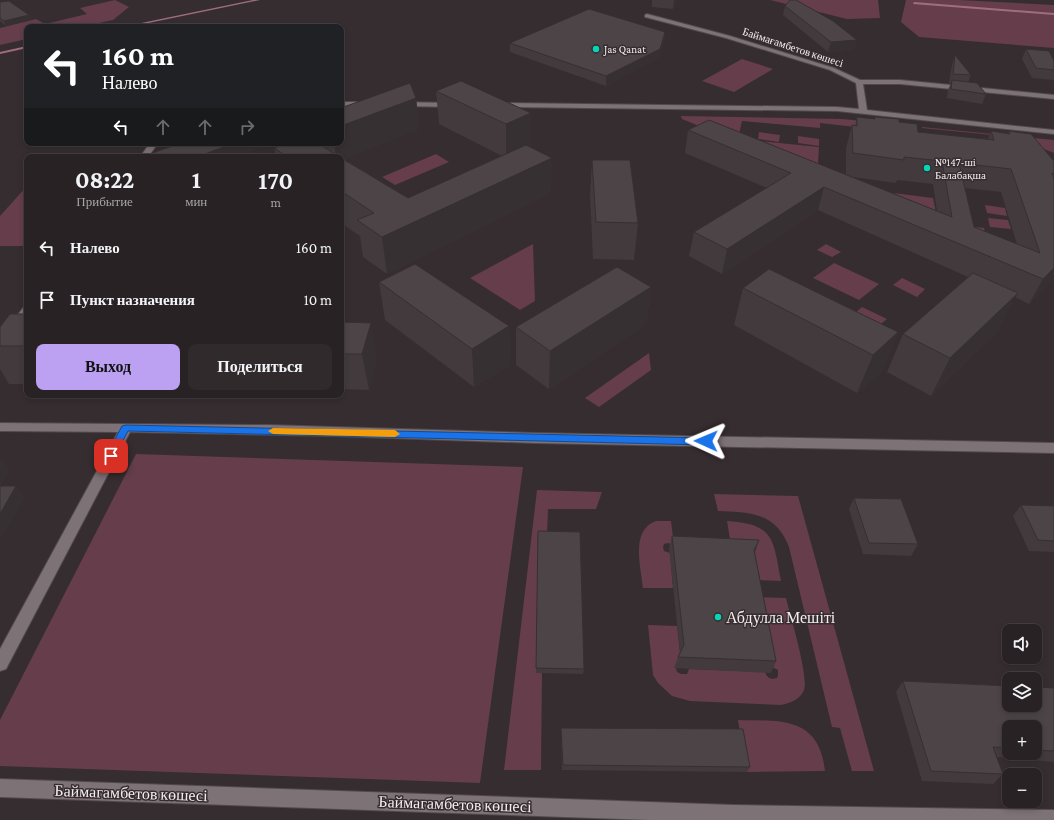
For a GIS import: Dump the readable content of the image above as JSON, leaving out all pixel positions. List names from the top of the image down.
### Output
{
  "streets": {
    "street": ["Баймағамбетов көшесі", "Баймагамбетов көшесі"]
  },
  "places": ["Jas Qanat", "№147-ші Балабақша", "Абдулла Мешіті"],
  "page": {
    "turn": ["160 m", "Налево"],
    "eta": [
      "08:22",
      "Прибытие",
      "1",
      "мин",
      "170",
      "m"
    ],
    "list": [
      {
        "name": "Налево",
        "value": "160 m"
      },
      {
        "name": "Пункт назначения",
        "value": "10 m"
      }
    ],
    "buttons": ["Выход", "Поделиться"],
    "map_buttons": ["+", "−"]
  }
}
